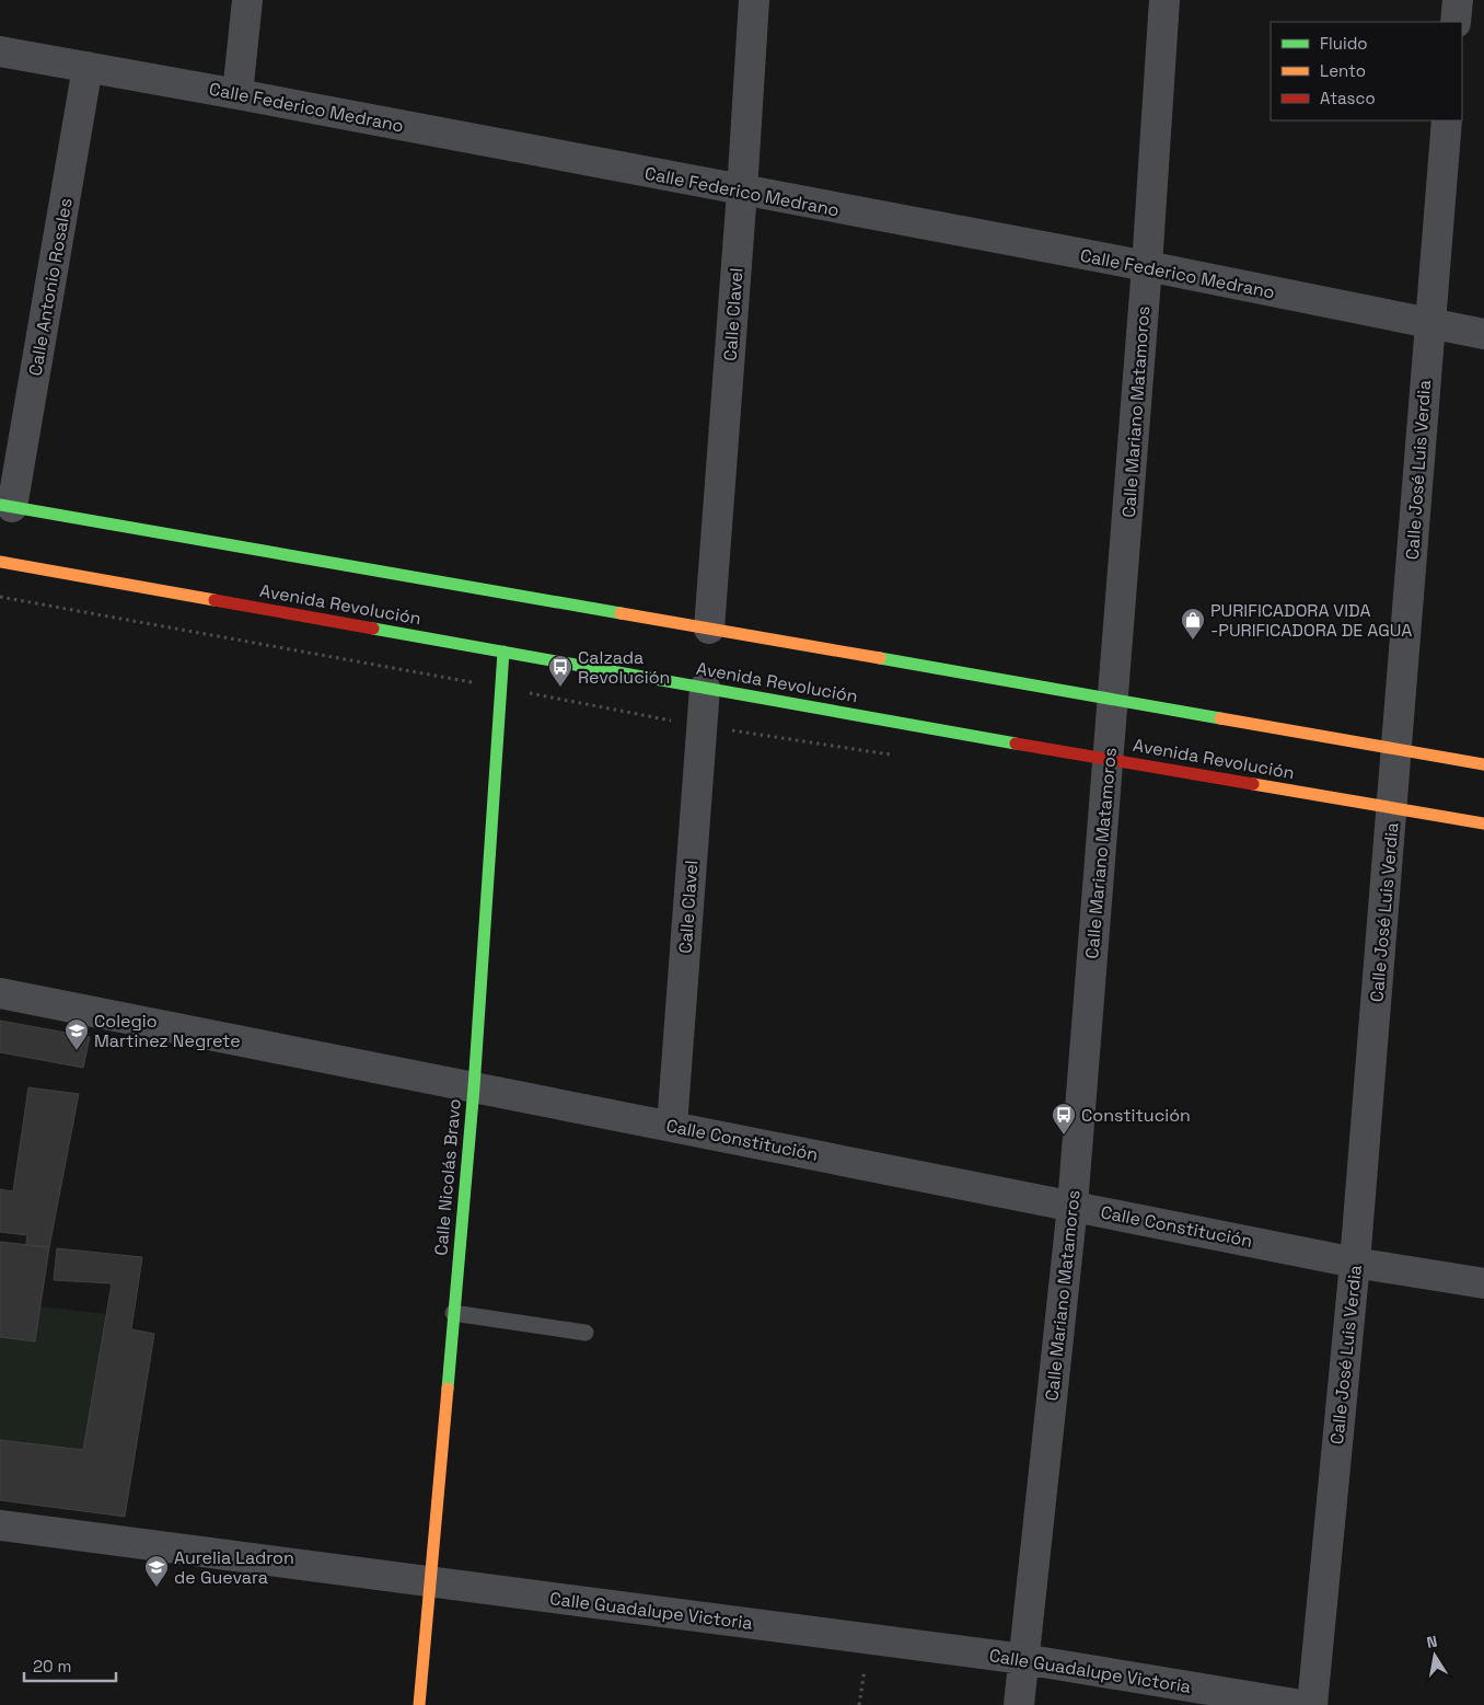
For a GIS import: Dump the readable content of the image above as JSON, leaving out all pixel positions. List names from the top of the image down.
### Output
{
  "streets": {
    "main road": ["Avenida Revolución", "Calle Nicolás Bravo"],
    "street": [
      "Calle Federico Medrano",
      "Calle Antonio Rosales",
      "Calle Clavel",
      "Calle Mariano Matamoros",
      "Calle José Luis Verdia",
      "Calle Constitución",
      "Calle Guadalupe Victoria"
    ]
  },
  "crossings": [
    ["Calle Federico Medrano", "Calle Antonio Rosales"],
    ["Calle Federico Medrano", "Calle Clavel"],
    ["Calle Federico Medrano", "Calle Mariano Matamoros"],
    ["Calle Federico Medrano", "Calle José Luis Verdia"],
    ["Calle Clavel", "Avenida Revolución"],
    ["Calle Clavel", "Calle Constitución"],
    ["Calle Mariano Matamoros", "Avenida Revolución"],
    ["Calle Mariano Matamoros", "Calle Constitución"],
    ["Calle Mariano Matamoros", "Calle Guadalupe Victoria"],
    ["Calle José Luis Verdia", "Avenida Revolución"],
    ["Calle José Luis Verdia", "Calle Constitución"],
    ["Avenida Revolución", "Calle Nicolás Bravo"],
    ["Calle Constitución", "Calle Nicolás Bravo"],
    ["Calle Nicolás Bravo", "Calle Guadalupe Victoria"]
  ],
  "places": {
    "shop": ["PURIFICADORA VIDA -PURIFICADORA DE AGUA"],
    "bus stop": ["Calzada Revolución", "Constitución"],
    "school or university": ["Colegio Martinez Negrete", "Aurelia Ladron de Guevara"]
  },
  "legend": ["Fluido", "Lento", "Atasco"],
  "scale_bar": "20 m",
  "north": "top"
}
